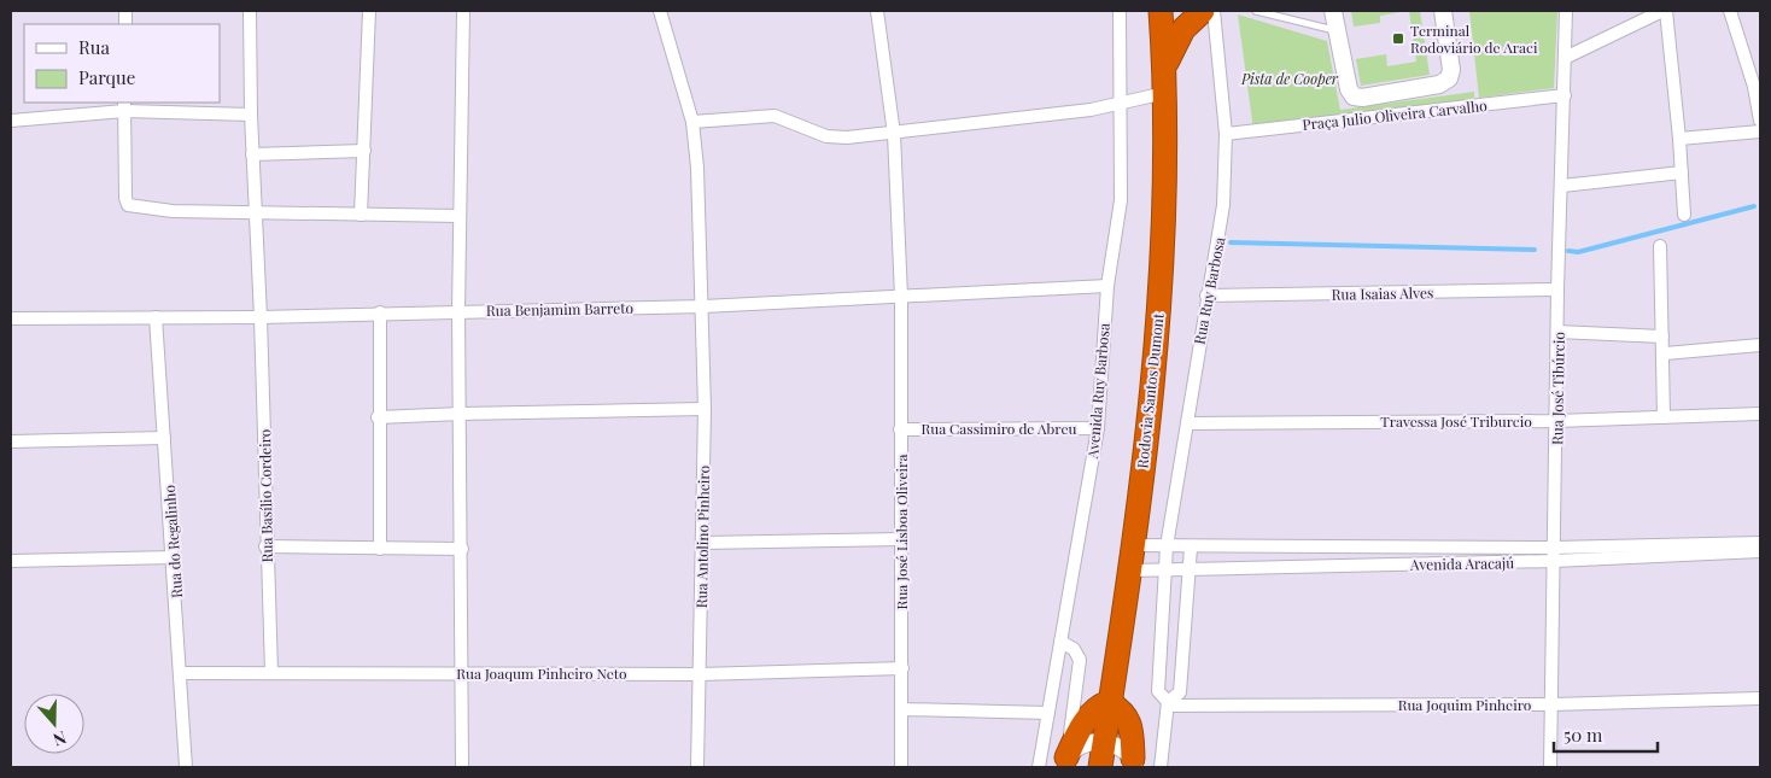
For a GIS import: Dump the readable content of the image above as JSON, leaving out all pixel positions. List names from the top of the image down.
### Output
{
  "streets": {
    "highway": ["Rodovia Santos Dumont"],
    "street": [
      "Praça Julio Oliveira Carvalho",
      "Rua Ruy Barbosa",
      "Rua Isaias Alves",
      "Rua Benjamim Barreto",
      "Rua José Tibúrcio",
      "Avenida Ruy Barbosa",
      "Travessa José Triburcio",
      "Rua Cassimiro de Abreu",
      "Rua Basílio Cordeiro",
      "Rua José Lisboa Oliveira",
      "Rua Antolino Pinheiro",
      "Rua do Regalinho",
      "Avenida Aracajú",
      "Rua Joaqum Pinheiro Neto",
      "Rua Joquim Pinheiro"
    ]
  },
  "crossings": [
    ["Praça Julio Oliveira Carvalho", "Rua Ruy Barbosa"],
    ["Praça Julio Oliveira Carvalho", "Rua José Tibúrcio"],
    ["Rua Ruy Barbosa", "Rua Isaias Alves"],
    ["Rua Ruy Barbosa", "Travessa José Triburcio"],
    ["Rua Ruy Barbosa", "Avenida Aracajú"],
    ["Rua Ruy Barbosa", "Rua Joquim Pinheiro"],
    ["Rua Isaias Alves", "Rua José Tibúrcio"],
    ["Rua Benjamim Barreto", "Avenida Ruy Barbosa"],
    ["Rua Benjamim Barreto", "Rua Basílio Cordeiro"],
    ["Rua Benjamim Barreto", "Rua José Lisboa Oliveira"],
    ["Rua Benjamim Barreto", "Rua Antolino Pinheiro"],
    ["Rua Benjamim Barreto", "Rua do Regalinho"],
    ["Rua José Tibúrcio", "Travessa José Triburcio"],
    ["Rua José Tibúrcio", "Avenida Aracajú"],
    ["Rua José Tibúrcio", "Rua Joquim Pinheiro"],
    ["Avenida Ruy Barbosa", "Rua Cassimiro de Abreu"],
    ["Rodovia Santos Dumont", "Avenida Aracajú"],
    ["Rua Cassimiro de Abreu", "Rua José Lisboa Oliveira"],
    ["Rua Basílio Cordeiro", "Rua Joaqum Pinheiro Neto"],
    ["Rua José Lisboa Oliveira", "Rua Joaqum Pinheiro Neto"],
    ["Rua Antolino Pinheiro", "Rua Joaqum Pinheiro Neto"],
    ["Rua do Regalinho", "Rua Joaqum Pinheiro Neto"]
  ],
  "parks": ["Pista de Cooper"],
  "places": {
    "transit": ["Terminal Rodoviário de Araci"]
  },
  "legend": ["Rua", "Parque"],
  "scale_bar": "50 m",
  "north": "bottom"
}
